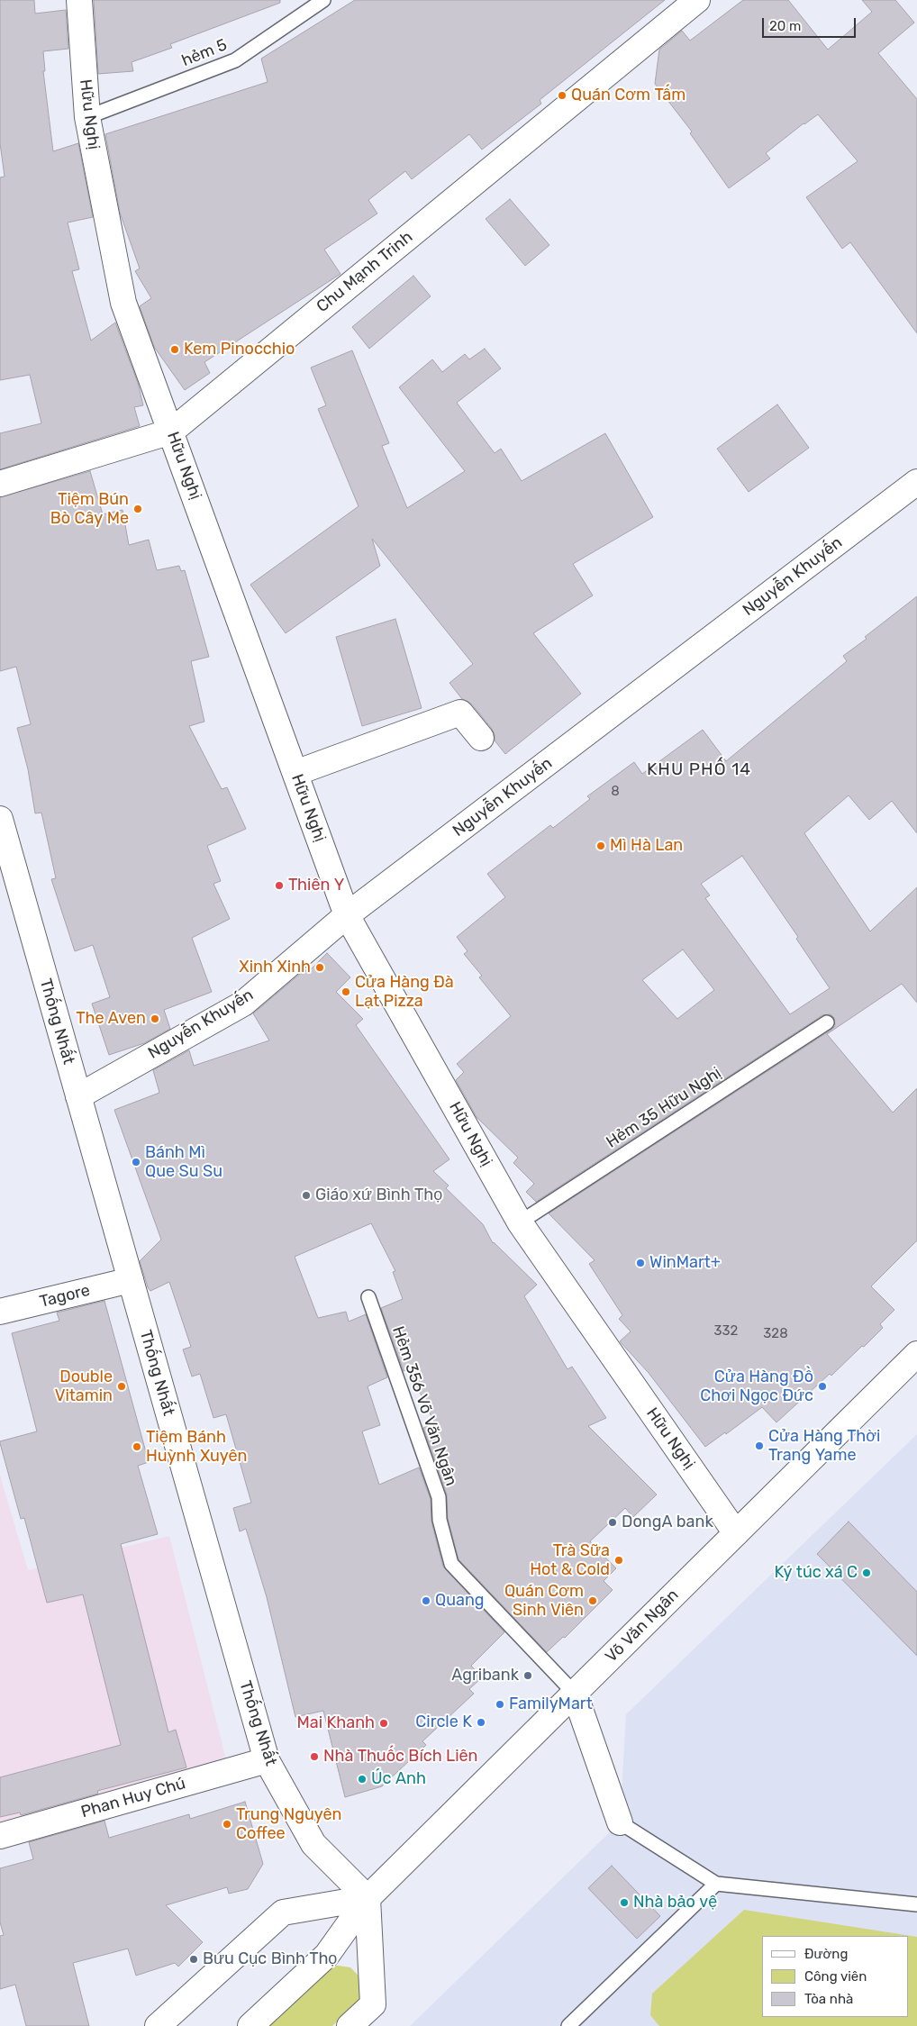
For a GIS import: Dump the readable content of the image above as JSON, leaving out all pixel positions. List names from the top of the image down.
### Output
{
  "streets": {
    "street": [
      "Hữu Nghị",
      "Chu Mạnh Trinh",
      "Nguyễn Khuyến",
      "Thống Nhất",
      "Tagore",
      "Võ Văn Ngân",
      "Phan Huy Chú"
    ],
    "lane": ["hẻm 5", "Hẻm 35 Hữu Nghị", "Hẻm 356 Võ Văn Ngân"]
  },
  "crossings": [
    ["hẻm 5", "Hữu Nghị"],
    ["Hữu Nghị", "Chu Mạnh Trinh"],
    ["Hữu Nghị", "Nguyễn Khuyến"],
    ["Hữu Nghị", "Hẻm 35 Hữu Nghị"],
    ["Hữu Nghị", "Võ Văn Ngân"],
    ["Nguyễn Khuyến", "Thống Nhất"],
    ["Thống Nhất", "Tagore"],
    ["Thống Nhất", "Võ Văn Ngân"],
    ["Thống Nhất", "Phan Huy Chú"],
    ["Hẻm 356 Võ Văn Ngân", "Võ Văn Ngân"]
  ],
  "districts": ["KHU PHỐ 14"],
  "places": [
    "Quán Cơm Tấm",
    "Kem Pinocchio",
    "Tiệm Bún Bò Cây Me",
    "Mì Hà Lan",
    "Thiên Y",
    "Xinh Xinh",
    "Cửa Hàng Đà Lạt Pizza",
    "The Aven",
    "Bánh Mì Que Su Su",
    "Giáo xứ Bình Thọ",
    "WinMart+",
    "Double Vitamin",
    "Cửa Hàng Đồ Chơi Ngọc Đức",
    "Cửa Hàng Thời Trang Yame",
    "Tiệm Bánh Huỳnh Xuyên",
    "DongA bank",
    "Trà Sữa Hot & Cold",
    "Ký túc xá C",
    "Quang",
    "Quán Cơm Sinh Viên",
    "Agribank",
    "FamilyMart",
    "Circle K",
    "Mai Khanh",
    "Nhà Thuốc Bích Liên",
    "Úc Anh",
    "Trung Nguyên Coffee",
    "Nhà bảo vệ",
    "Bưu Cục Bình Thọ"
  ],
  "house_numbers": ["8", "332", "328"],
  "legend": ["Đường", "Công viên", "Tòa nhà"],
  "scale_bar": "20 m"
}
